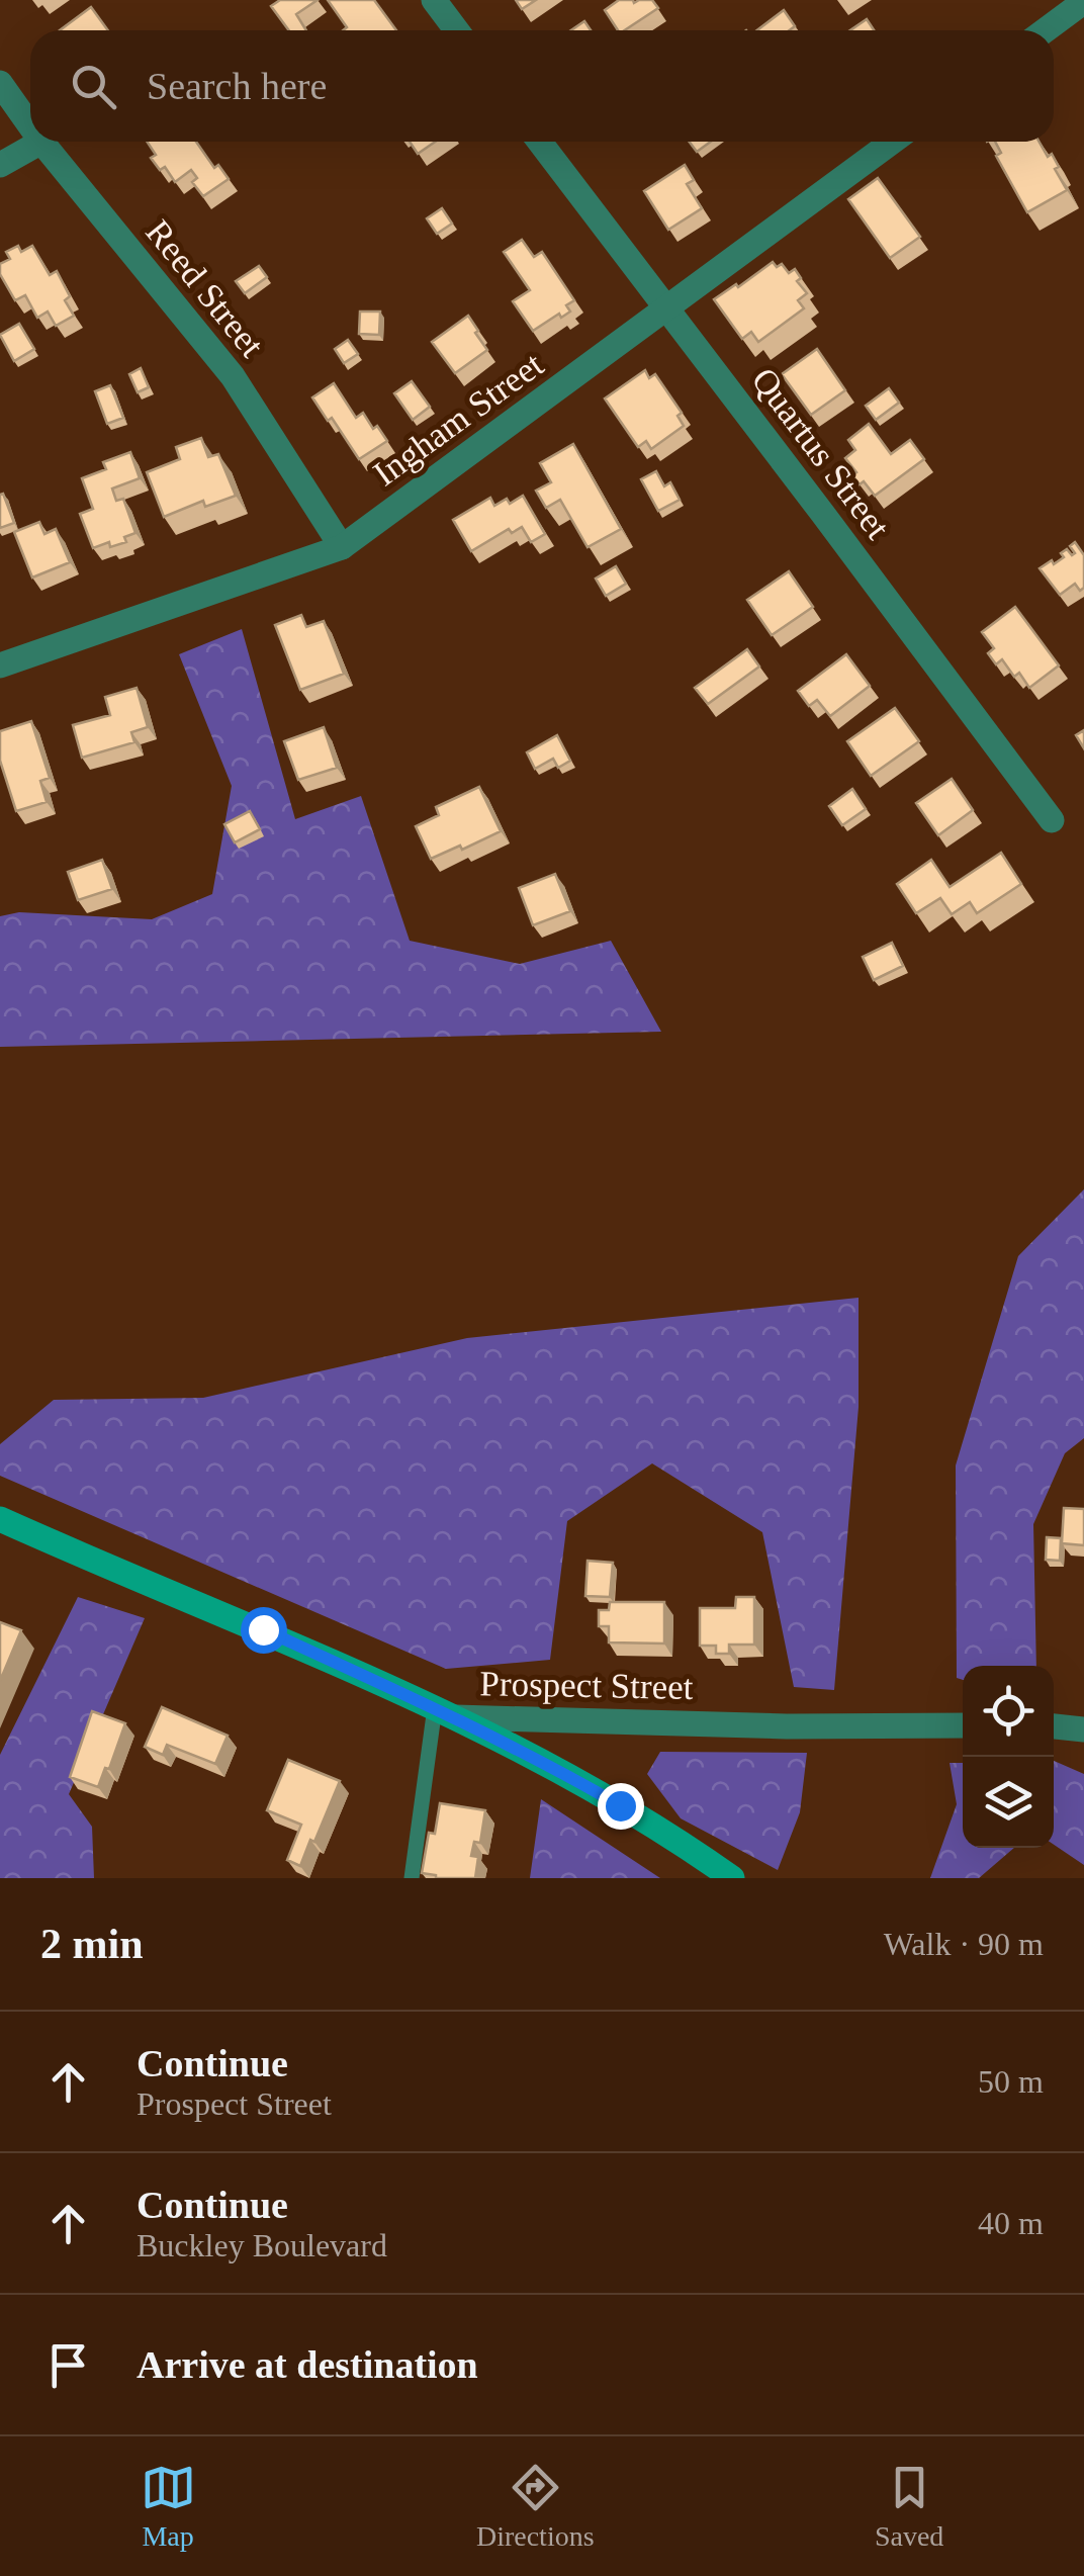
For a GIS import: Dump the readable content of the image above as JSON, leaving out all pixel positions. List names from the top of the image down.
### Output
{
  "streets": {
    "main road": ["Prospect Street"],
    "street": ["Reed Street", "Ingham Street", "Quartus Street"]
  },
  "crossings": [
    ["Reed Street", "Ingham Street"],
    ["Ingham Street", "Quartus Street"]
  ],
  "page": {
    "search": "Search here",
    "heading": ["2 min", "Walk · 90 m"],
    "list": [
      ["Continue", "Prospect Street", "50 m"],
      ["Continue", "Buckley Boulevard", "40 m"],
      "Arrive at destination"
    ],
    "nav": ["Map", "Directions", "Saved"]
  }
}
